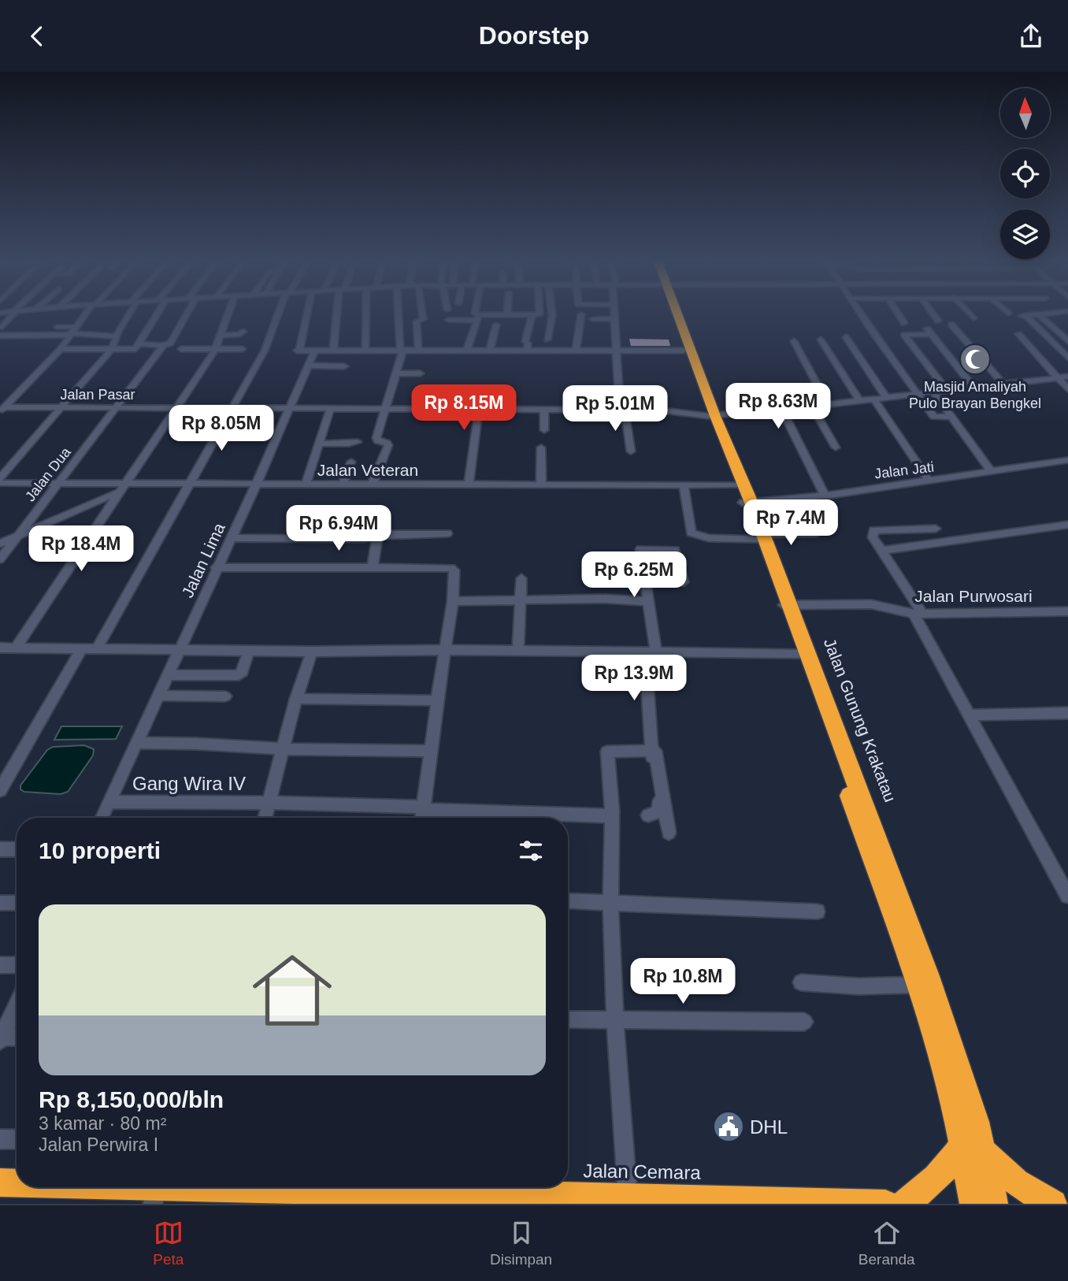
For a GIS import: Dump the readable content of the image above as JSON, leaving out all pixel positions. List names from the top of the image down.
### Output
{
  "streets": {
    "highway": ["Jalan Gunung Krakatau", "Jalan Cemara"],
    "street": [
      "Jalan Pasar",
      "Jalan Veteran",
      "Jalan Jati",
      "Jalan Dua",
      "Jalan Lima",
      "Jalan Purwosari",
      "Gang Wira IV"
    ]
  },
  "crossings": [
    ["Jalan Pasar", "Jalan Dua"],
    ["Jalan Pasar", "Jalan Lima"],
    ["Jalan Pasar", "Jalan Gunung Krakatau"],
    ["Jalan Veteran", "Jalan Dua"],
    ["Jalan Veteran", "Jalan Lima"],
    ["Jalan Veteran", "Jalan Gunung Krakatau"],
    ["Jalan Jati", "Jalan Gunung Krakatau"],
    ["Jalan Lima", "Gang Wira IV"],
    ["Jalan Purwosari", "Jalan Gunung Krakatau"]
  ],
  "places": {
    "mosque": ["Masjid Amaliyah Pulo Brayan Bengkel"],
    "public building": ["DHL"]
  },
  "north": "top",
  "page": {
    "header": "Doorstep",
    "price": [
      "Rp 8.63M",
      "Rp 8.15M",
      "Rp 5.01M",
      "Rp 8.05M",
      "Rp 7.4M",
      "Rp 6.94M",
      "Rp 18.4M",
      "Rp 6.25M",
      "Rp 13.9M",
      "Rp 10.8M"
    ],
    "heading": "10 properti",
    "list": [
      {
        "name": "Rp 8,150,000/bln",
        "note": "3 kamar · 80 m² · Jalan Perwira I"
      }
    ],
    "tabs": ["Peta", "Disimpan", "Beranda"]
  }
}
